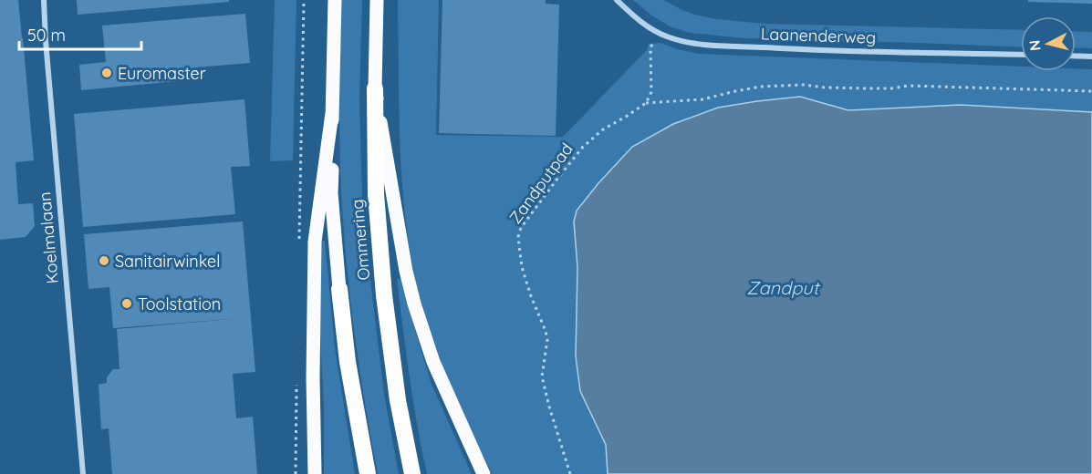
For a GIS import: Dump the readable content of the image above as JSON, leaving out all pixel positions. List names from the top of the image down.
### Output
{
  "streets": {
    "highway": ["Ommering"],
    "street": ["Laanenderweg", "Koelmalaan"],
    "path": ["Zandputpad"]
  },
  "water": ["Zandput"],
  "places": ["Euromaster", "Sanitairwinkel", "Toolstation"],
  "scale_bar": "50 m",
  "north": "left"
}
